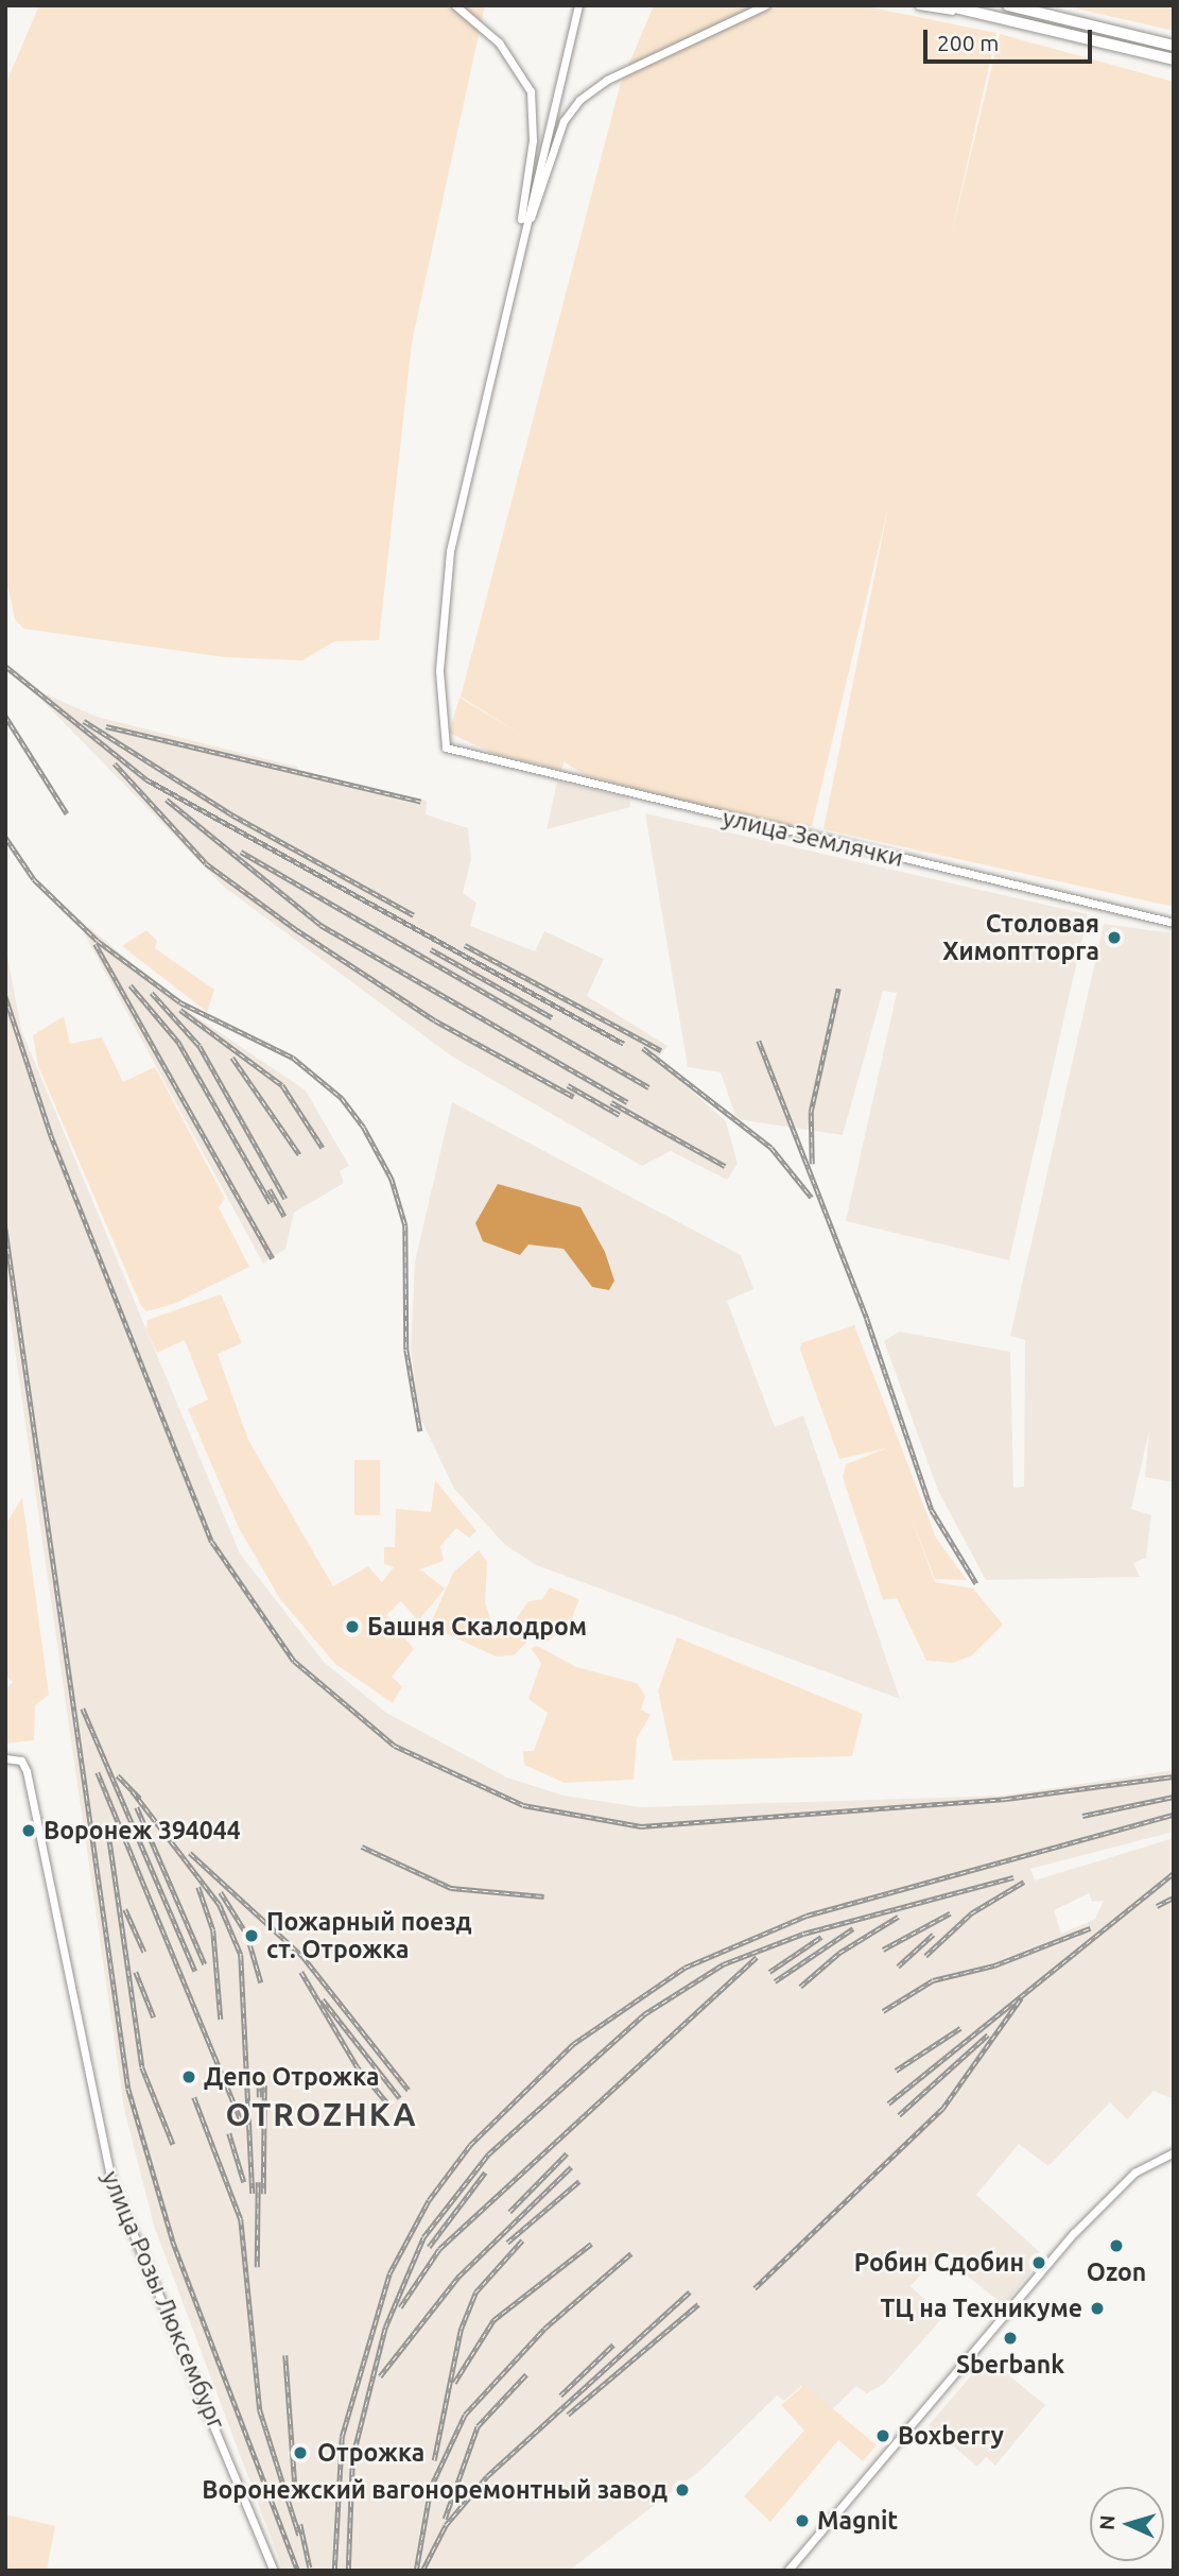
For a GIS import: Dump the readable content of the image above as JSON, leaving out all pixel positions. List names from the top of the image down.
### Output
{
  "streets": {
    "street": ["улица Землячки", "улица Розы Люксембург"]
  },
  "districts": ["OTROZHKA"],
  "places": [
    "Столовая Химоптторга",
    "Башня Скалодром",
    "Воронеж 394044",
    "Пожарный поезд ст. Отрожка",
    "Депо Отрожка",
    "Ozon",
    "Робин Сдобин",
    "ТЦ на Техникуме",
    "Sberbank",
    "Boxberry",
    "Отрожка",
    "Воронежский вагоноремонтный завод",
    "Magnit"
  ],
  "scale_bar": "200 m",
  "north": "left"
}
